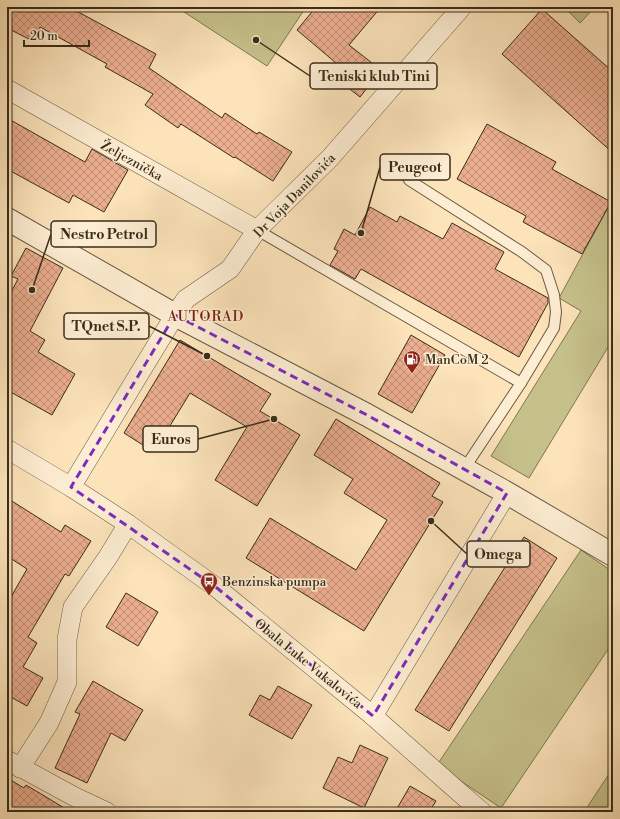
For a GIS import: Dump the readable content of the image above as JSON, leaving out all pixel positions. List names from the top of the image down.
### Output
{
  "streets": {
    "street": ["Željeznička", "Dr Voja Danilovića", "Obala Luke Vukalovića"]
  },
  "crossings": [
    ["Željeznička", "Dr Voja Danilovića"],
    ["Dr Voja Danilovića", "Obala Luke Vukalovića"]
  ],
  "districts": ["AUTORAD"],
  "places": {
    "other": [
      "Teniski klub Tini",
      "Peugeot",
      "Nestro Petrol",
      "TQnet S.P.",
      "Euros",
      "Omega"
    ],
    "fuel station": ["ManCoM 2"],
    "bus stop": ["Benzinska pumpa"]
  },
  "scale_bar": "20 m"
}
